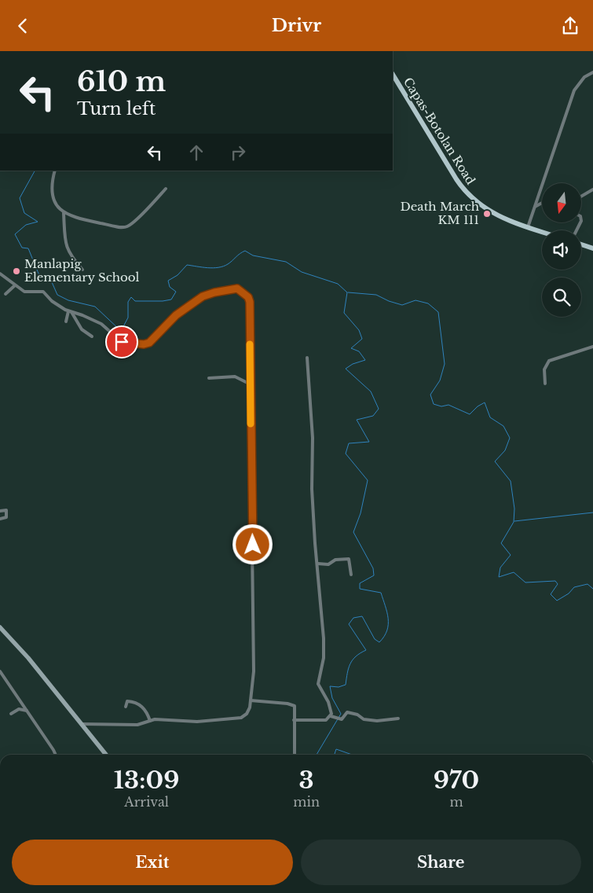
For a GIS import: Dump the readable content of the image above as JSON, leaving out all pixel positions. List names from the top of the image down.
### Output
{
  "streets": {
    "main road": ["Capas-Botolan Road"]
  },
  "places": ["Death March KM 111", "Manlapig Elementary School"],
  "north": "bottom",
  "page": {
    "header": "Drivr",
    "turn": ["610 m", "Turn left"],
    "eta": [
      "13:09",
      "Arrival",
      "3",
      "min",
      "970",
      "m"
    ],
    "buttons": ["Exit", "Share"]
  }
}
